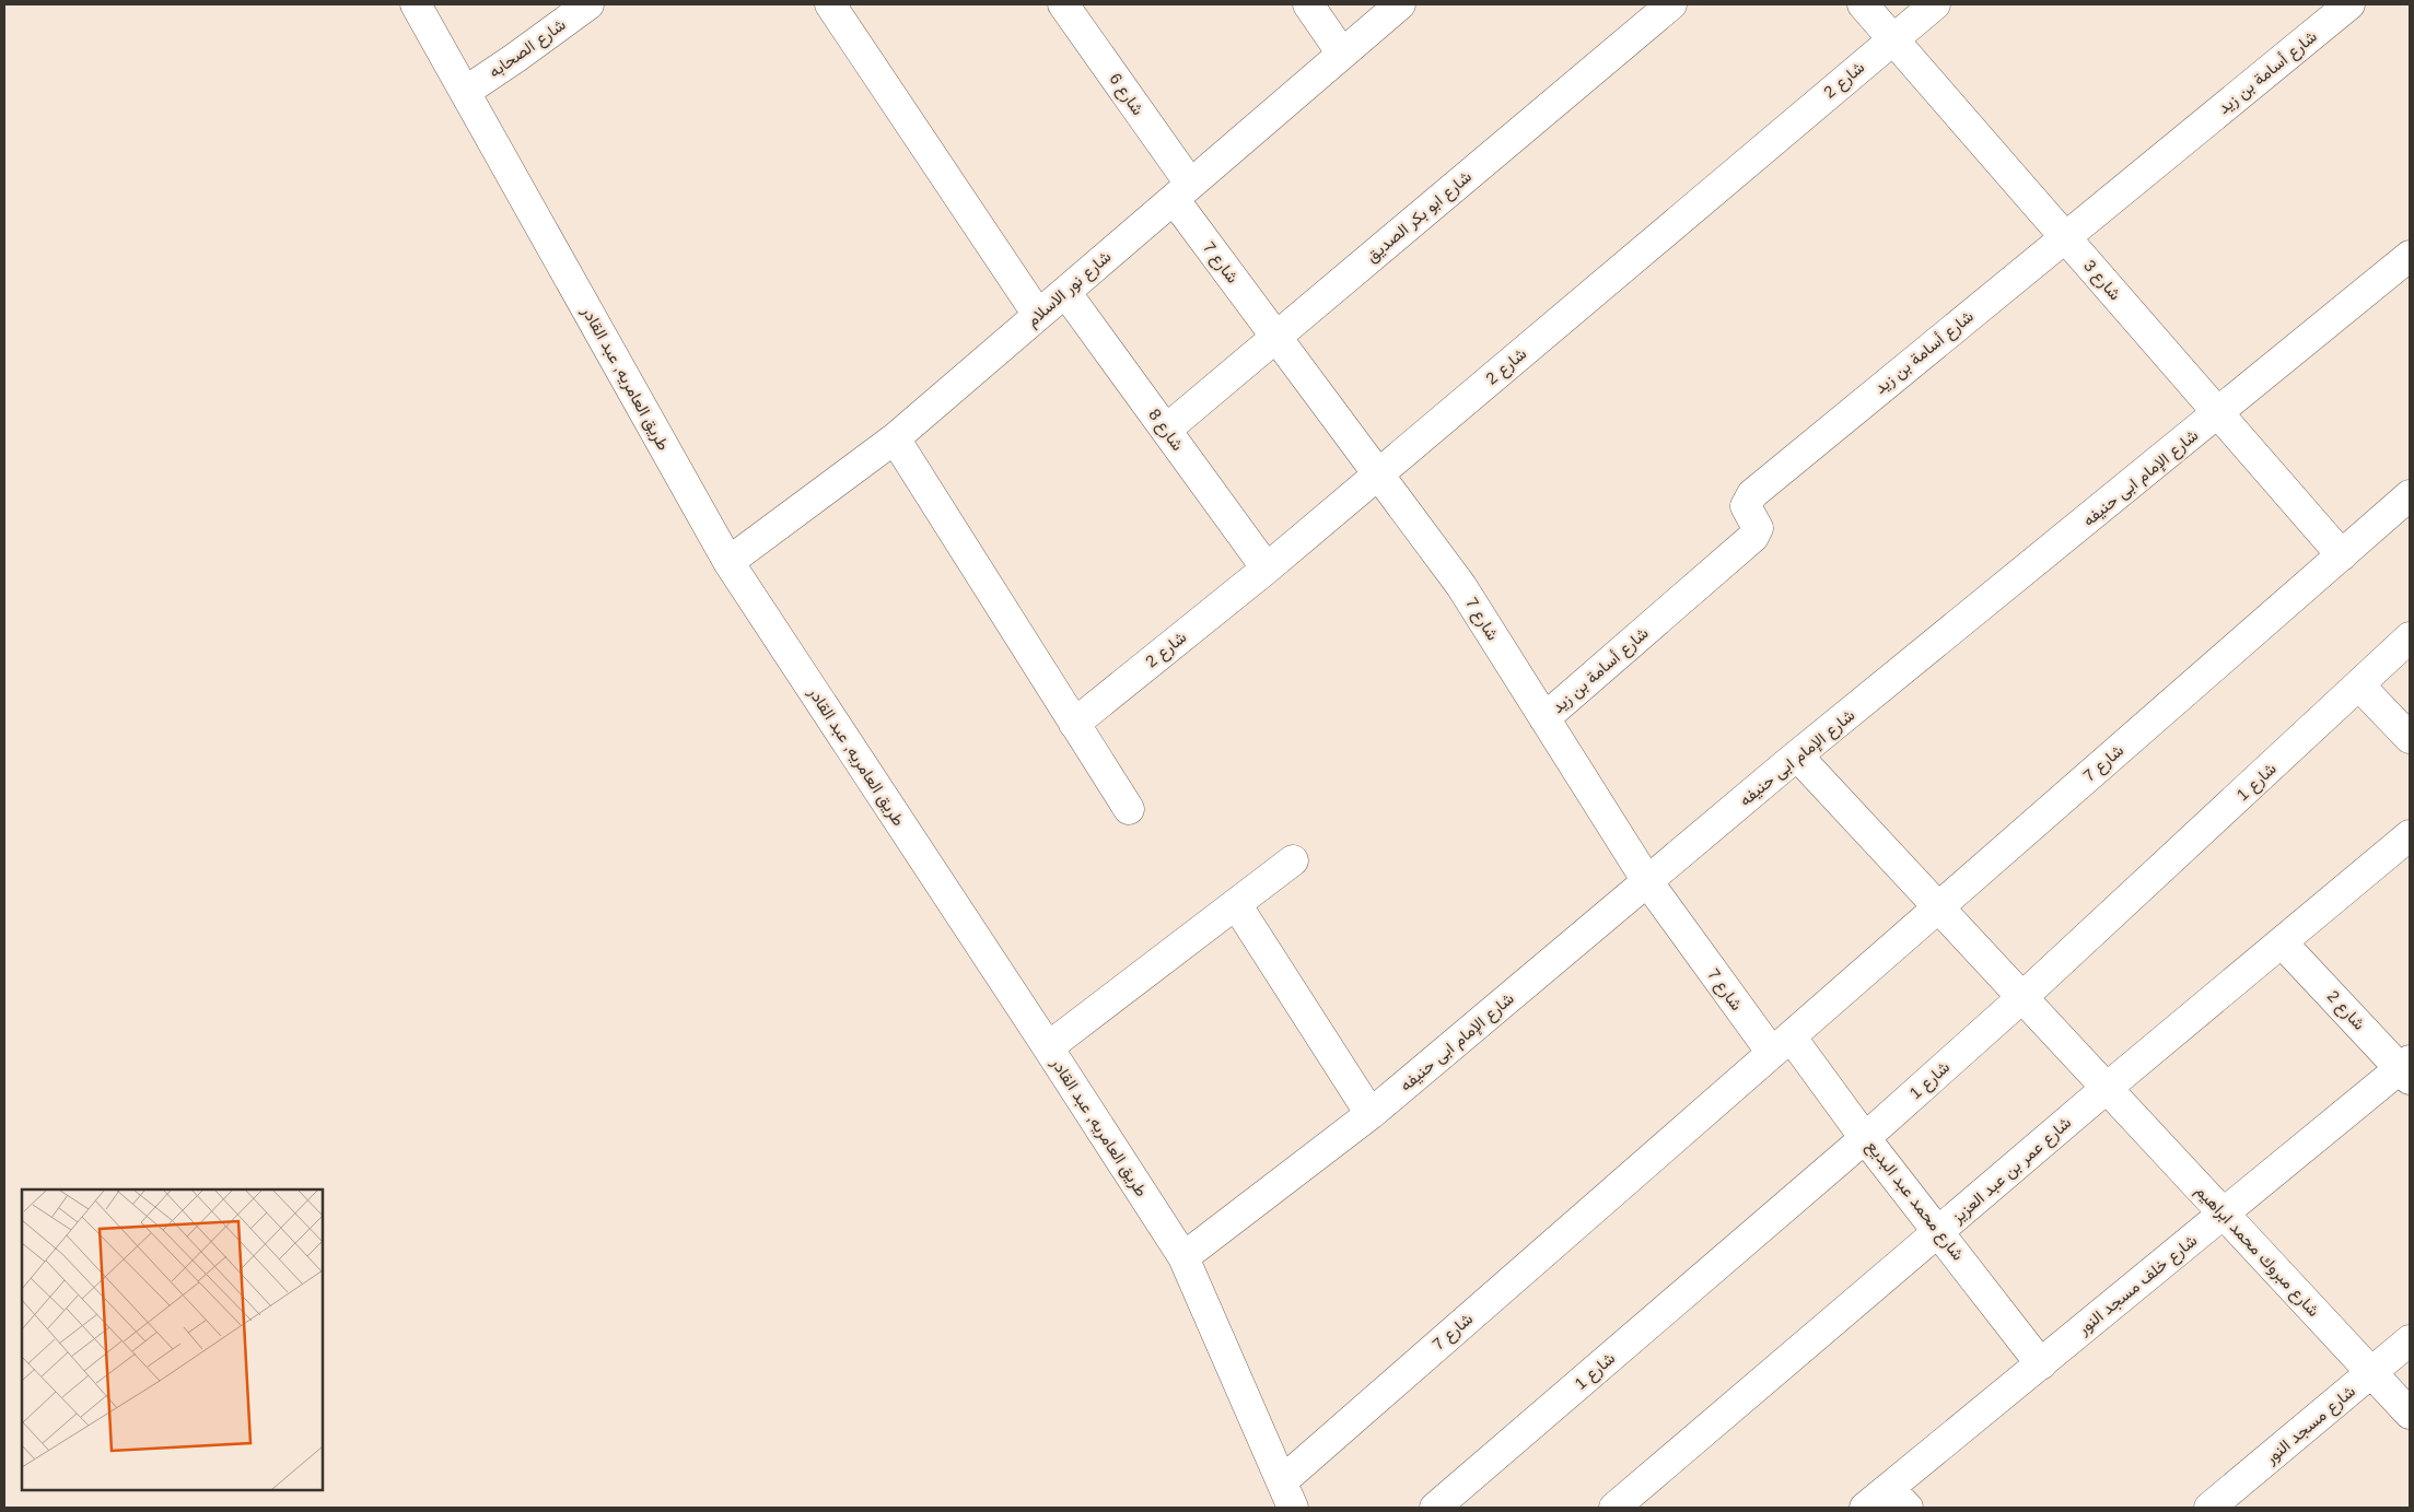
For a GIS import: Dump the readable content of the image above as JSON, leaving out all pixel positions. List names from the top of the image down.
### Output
{
  "streets": {
    "street": [
      "شارع الصحابه",
      "شارع أسامة بن زيد",
      "شارع 2",
      "شارع 6",
      "شارع ابو بكر الصديق",
      "شارع 7",
      "شارع 3",
      "شارع نور الاسلام",
      "طريق العامريه, عبد القادر",
      "شارع 8",
      "شارع الإمام ابى حنيفه",
      "شارع 1",
      "شارع عمر بن عبد العزيز",
      "شارع محمد عبد البديع",
      "شارع مبروك محمد ابراهيم",
      "شارع خلف مسجد النور",
      "شارع مسجد النور"
    ]
  },
  "crossings": [
    ["شارع الصحابه", "طريق العامريه, عبد القادر"],
    ["شارع أسامة بن زيد", "شارع 7"],
    ["شارع أسامة بن زيد", "شارع 3"],
    ["شارع 2", "شارع 7"],
    ["شارع 2", "شارع 3"],
    ["شارع 2", "شارع 8"],
    ["شارع 2", "شارع عمر بن عبد العزيز"],
    ["شارع 2", "شارع خلف مسجد النور"],
    ["شارع 6", "شارع 7"],
    ["شارع 6", "شارع نور الاسلام"],
    ["شارع ابو بكر الصديق", "شارع 7"],
    ["شارع ابو بكر الصديق", "شارع 8"],
    ["شارع 7", "شارع 3"],
    ["شارع 7", "شارع نور الاسلام"],
    ["شارع 7", "طريق العامريه, عبد القادر"],
    ["شارع 7", "شارع الإمام ابى حنيفه"],
    ["شارع 7", "شارع محمد عبد البديع"],
    ["شارع 7", "شارع مبروك محمد ابراهيم"],
    ["شارع 3", "شارع الإمام ابى حنيفه"],
    ["شارع نور الاسلام", "طريق العامريه, عبد القادر"],
    ["شارع نور الاسلام", "شارع 8"],
    ["طريق العامريه, عبد القادر", "شارع الإمام ابى حنيفه"],
    ["شارع الإمام ابى حنيفه", "شارع مبروك محمد ابراهيم"],
    ["شارع 1", "شارع محمد عبد البديع"],
    ["شارع 1", "شارع مبروك محمد ابراهيم"],
    ["شارع عمر بن عبد العزيز", "شارع محمد عبد البديع"],
    ["شارع عمر بن عبد العزيز", "شارع مبروك محمد ابراهيم"],
    ["شارع محمد عبد البديع", "شارع خلف مسجد النور"],
    ["شارع مبروك محمد ابراهيم", "شارع خلف مسجد النور"],
    ["شارع مبروك محمد ابراهيم", "شارع مسجد النور"]
  ]
}
